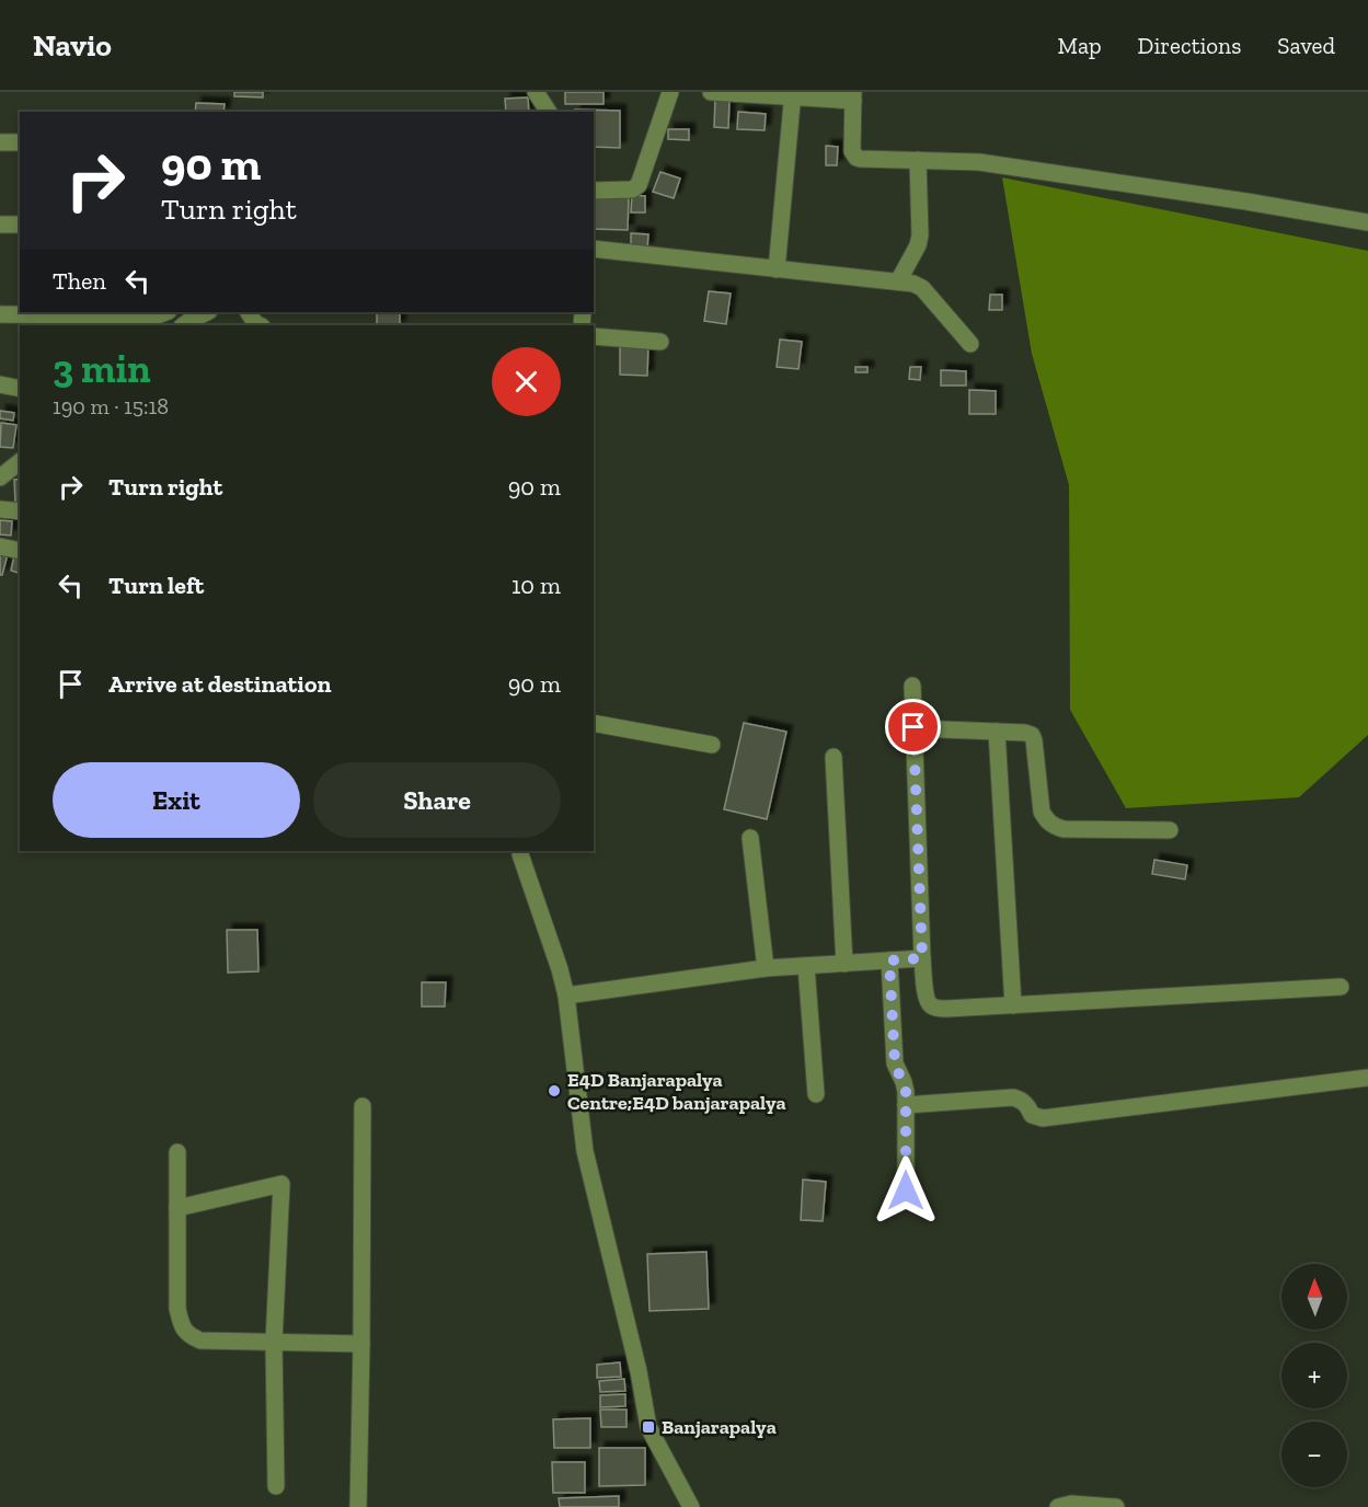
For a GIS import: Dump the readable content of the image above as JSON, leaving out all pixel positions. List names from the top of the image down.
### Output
{
  "places": {
    "other": ["E4D Banjarapalya Centre;E4D banjarapalya"],
    "transit": ["Banjarapalya"]
  },
  "north": "top",
  "page": {
    "header": "Navio",
    "nav": ["Map", "Directions", "Saved"],
    "turn": ["90 m", "Turn right"],
    "then": "Then",
    "heading": ["3 min", "190 m · 15:18"],
    "list": [
      {
        "name": "Turn right",
        "value": "90 m"
      },
      {
        "name": "Turn left",
        "value": "10 m"
      },
      {
        "name": "Arrive at destination",
        "value": "90 m"
      }
    ],
    "buttons": ["Exit", "Share"],
    "map_buttons": ["+", "−"]
  }
}
